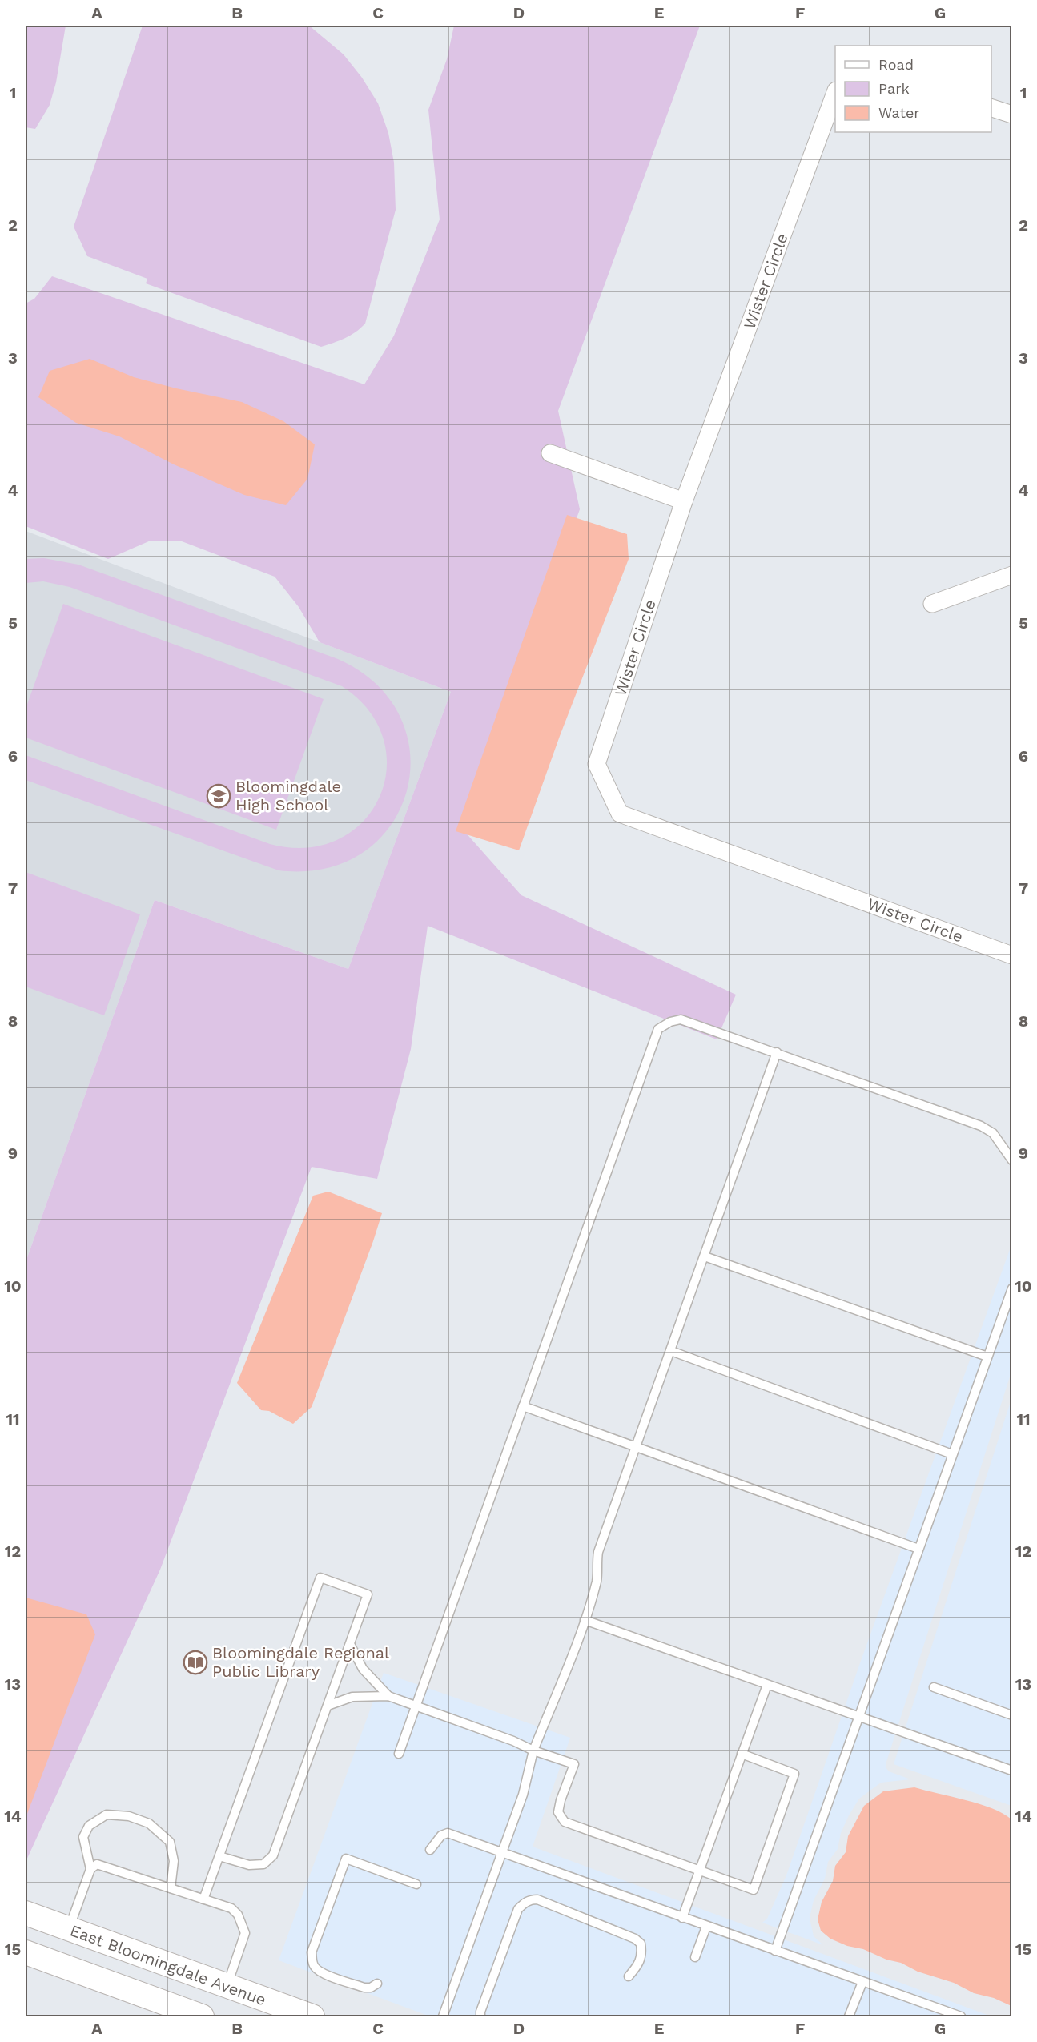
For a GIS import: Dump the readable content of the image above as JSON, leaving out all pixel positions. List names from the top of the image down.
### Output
{
  "streets": {
    "main road": ["East Bloomingdale Avenue"],
    "street": ["Wister Circle"]
  },
  "places": {
    "school or university": ["Bloomingdale High School"],
    "library": ["Bloomingdale Regional Public Library"]
  },
  "legend": ["Road", "Park", "Water"],
  "grid": {
    "columns": [
      "A",
      "B",
      "C",
      "D",
      "E",
      "F",
      "G"
    ],
    "rows": [
      "1",
      "2",
      "3",
      "4",
      "5",
      "6",
      "7",
      "8",
      "9",
      "10",
      "11",
      "12",
      "13",
      "14",
      "15"
    ]
  }
}
